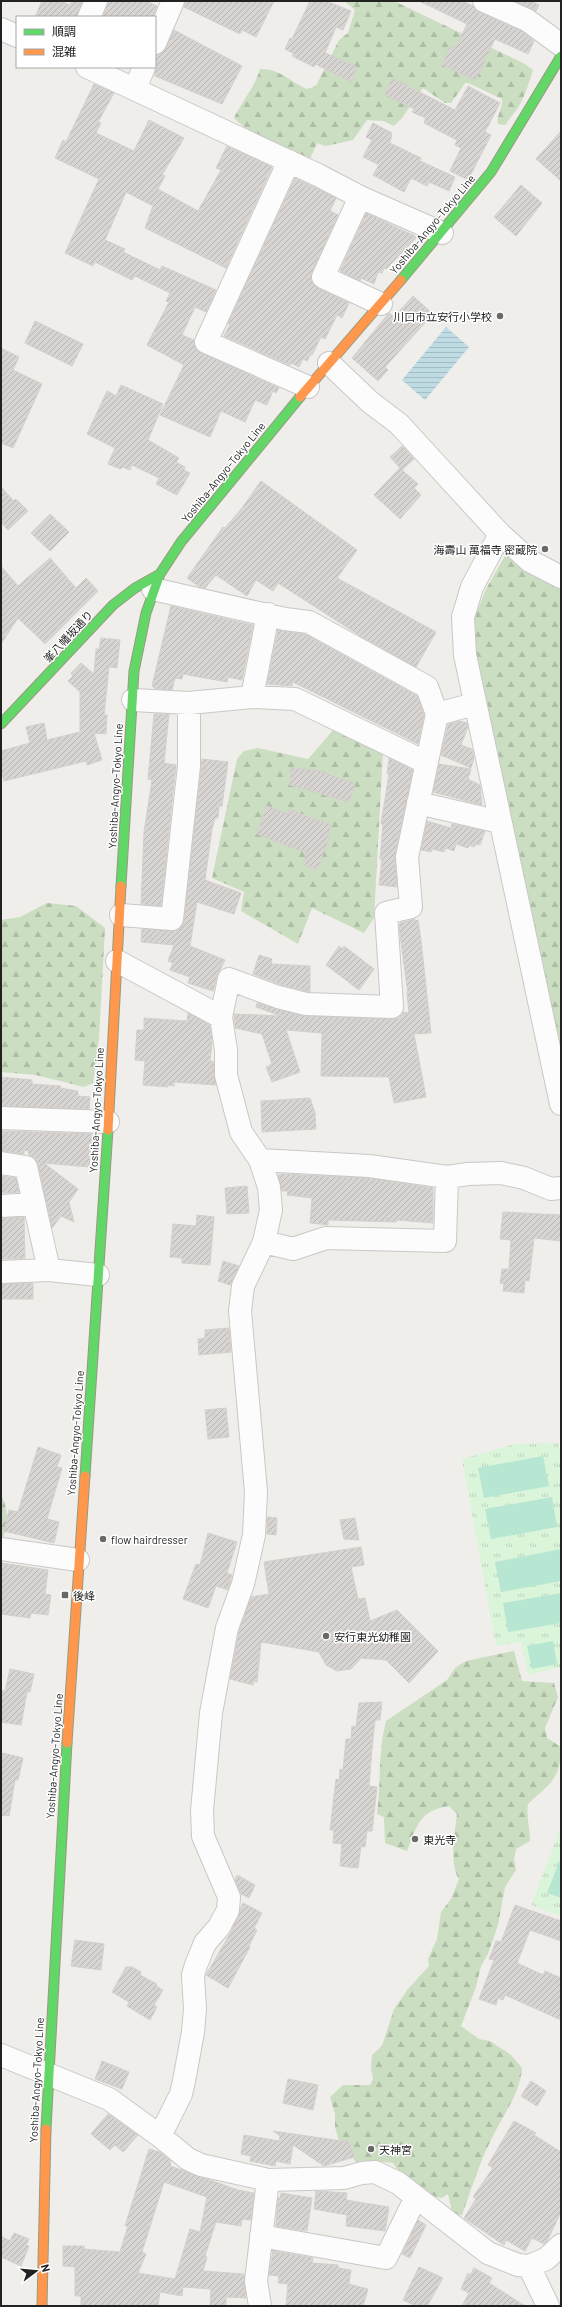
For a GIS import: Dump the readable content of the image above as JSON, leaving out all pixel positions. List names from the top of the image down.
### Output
{
  "streets": {
    "main road": ["Yoshiba-Angyo-Tokyo Line", "峯八幡坂通り"]
  },
  "crossings": [
    ["Yoshiba-Angyo-Tokyo Line", "峯八幡坂通り"]
  ],
  "places": {
    "other": [
      "川口市立安行小学校",
      "海壽山 萬福寺 密蔵院",
      "flow hairdresser",
      "安行東光幼稚園",
      "東光寺",
      "天神宮"
    ],
    "transit": ["後峰"]
  },
  "legend": ["順調", "混雑"],
  "north": "right"
}
